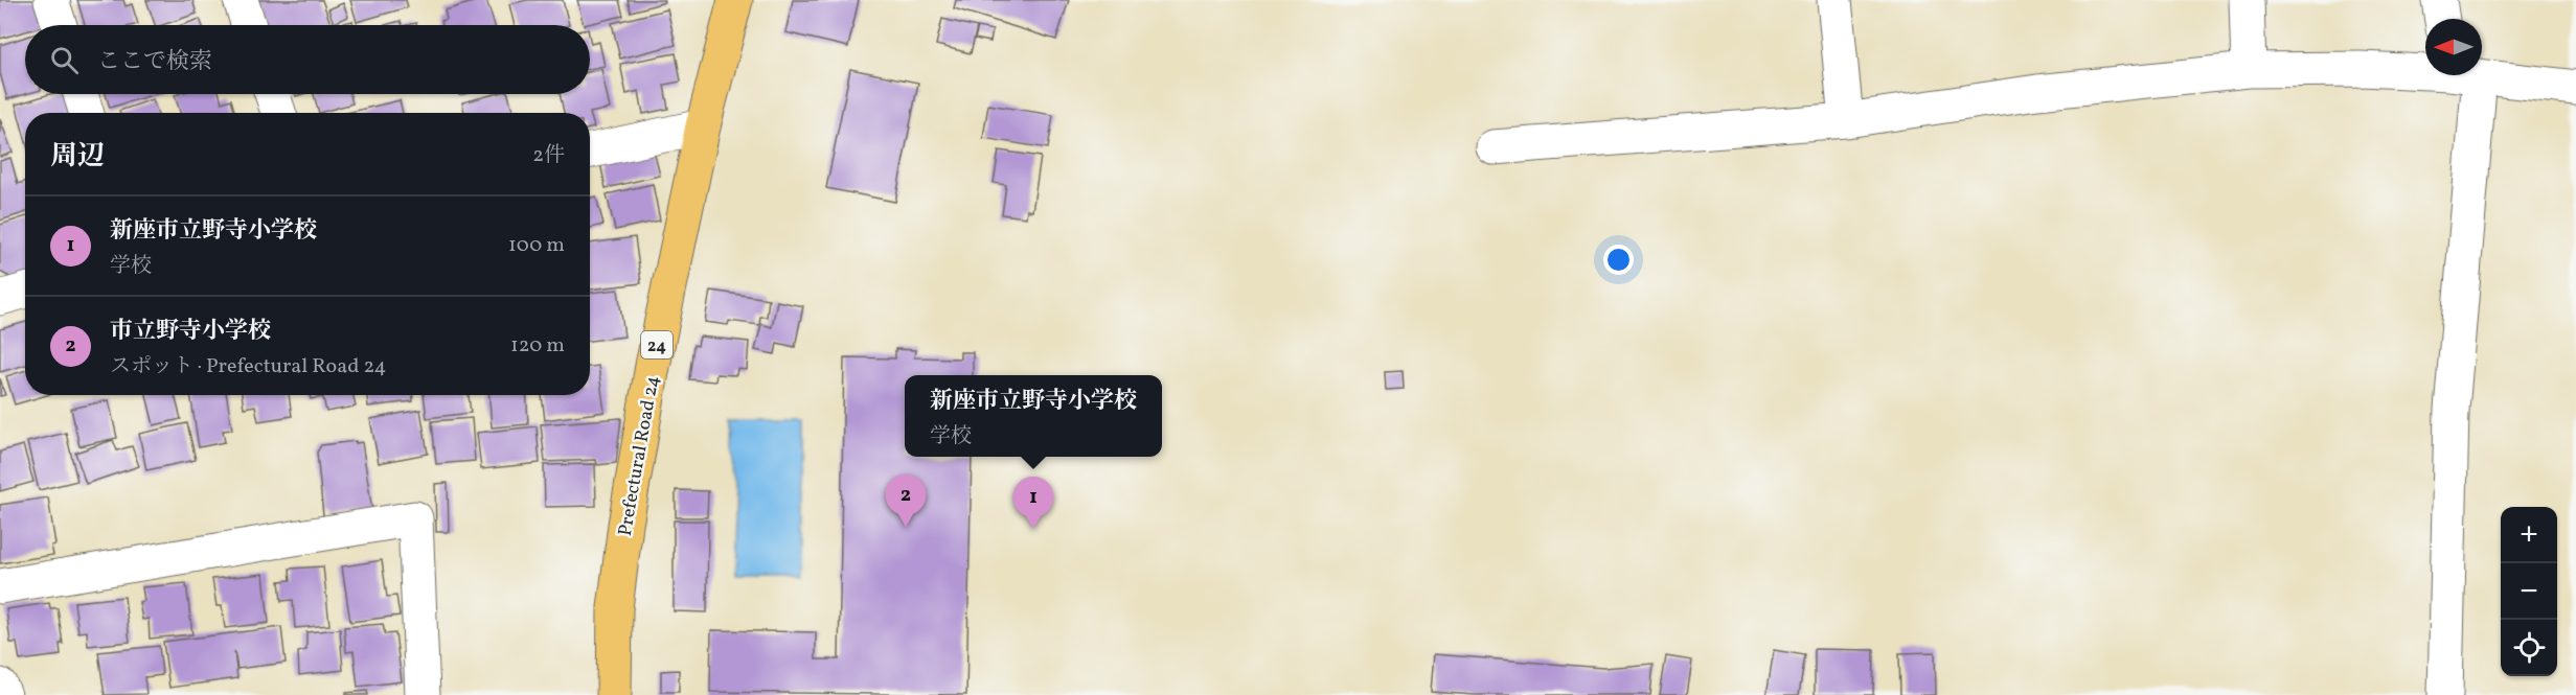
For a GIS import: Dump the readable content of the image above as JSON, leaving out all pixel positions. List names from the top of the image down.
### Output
{
  "streets": {
    "main road": ["24", "Prefectural Road 24"]
  },
  "north": "left",
  "page": {
    "search": "ここで検索",
    "heading": ["周辺", "2件"],
    "list": [
      {
        "mark": "1",
        "name": "新座市立野寺小学校",
        "note": "学校",
        "value": "100 m"
      },
      {
        "mark": "2",
        "name": "市立野寺小学校",
        "note": "スポット · Prefectural Road 24",
        "value": "120 m"
      }
    ],
    "popup": ["新座市立野寺小学校", "学校"],
    "pins": ["2", "1"],
    "map_buttons": ["+", "−"]
  }
}
